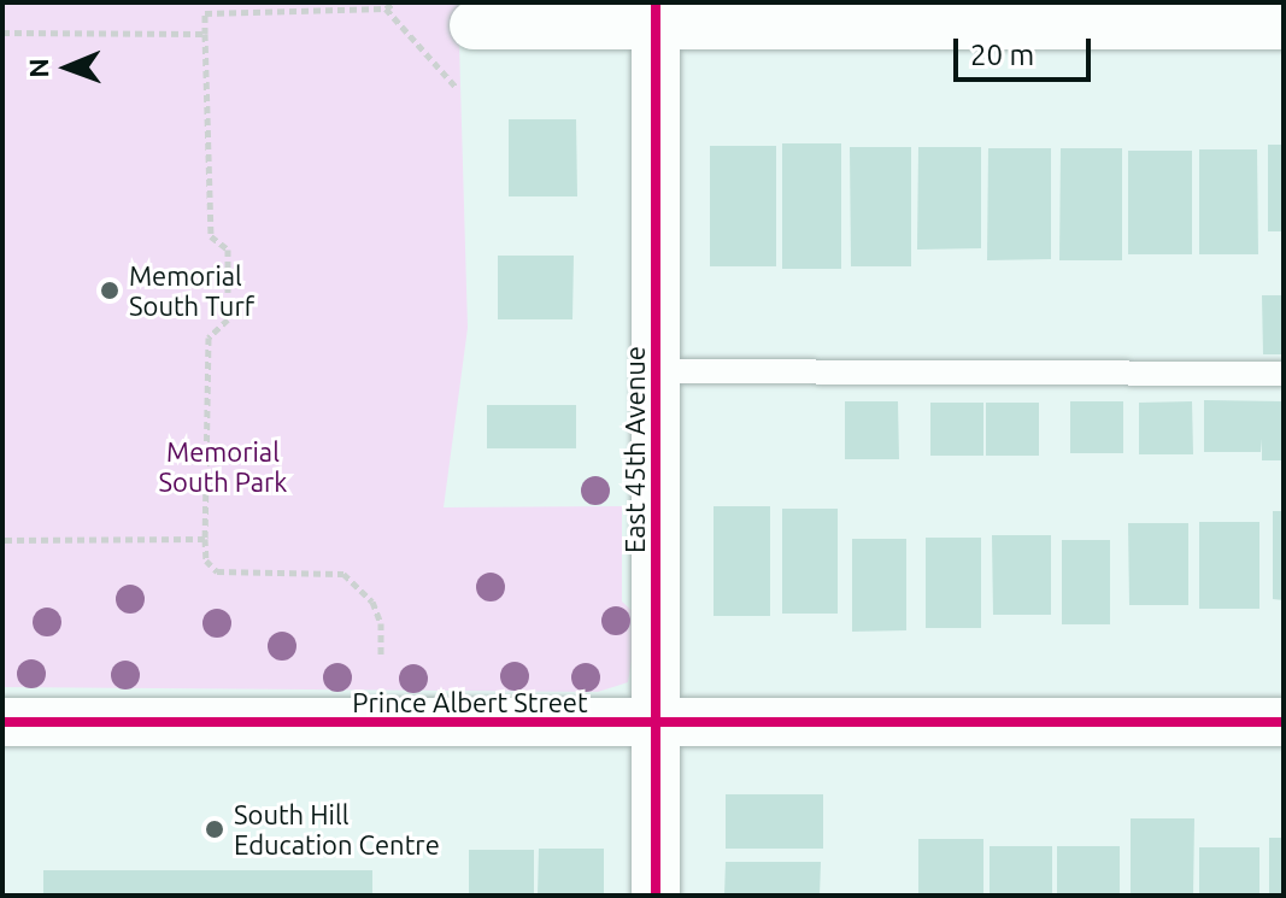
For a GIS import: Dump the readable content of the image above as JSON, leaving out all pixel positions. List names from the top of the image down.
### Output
{
  "streets": {
    "street": ["East 45th Avenue", "Prince Albert Street"]
  },
  "crossings": [
    ["East 45th Avenue", "Prince Albert Street"]
  ],
  "parks": ["Memorial South Park"],
  "places": ["Memorial South Turf", "South Hill Education Centre"],
  "scale_bar": "20 m",
  "north": "left"
}
